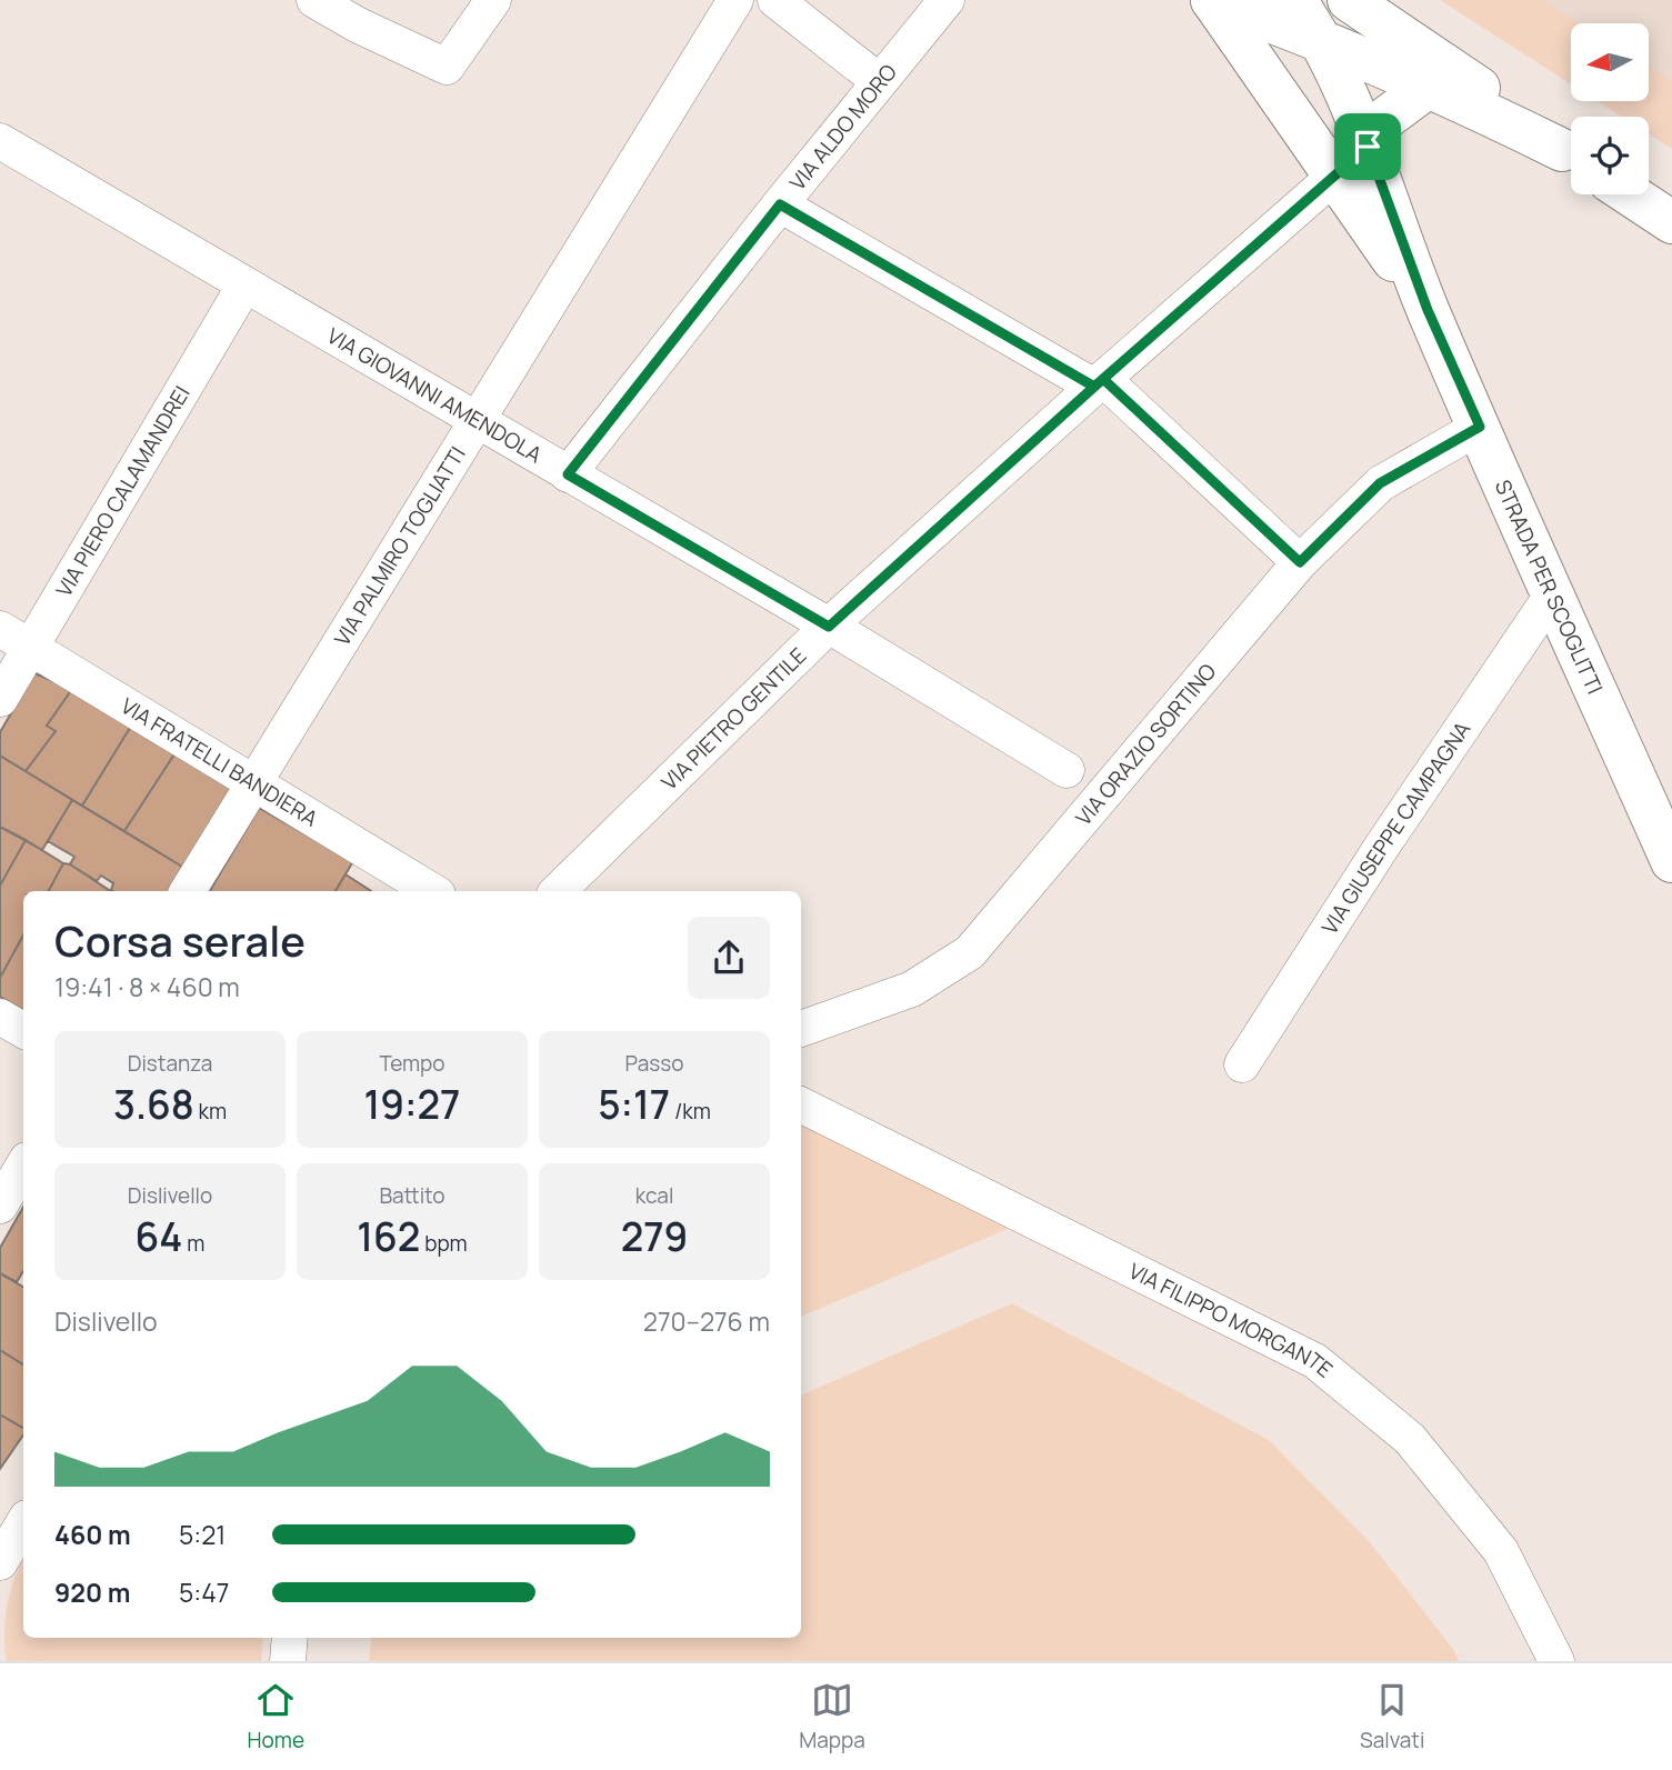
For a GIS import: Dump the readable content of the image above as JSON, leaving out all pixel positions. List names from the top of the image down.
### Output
{
  "streets": {
    "main road": ["STRADA PER SCOGLITTI"],
    "street": [
      "VIA ALDO MORO",
      "VIA GIOVANNI AMENDOLA",
      "VIA PIERO CALAMANDREI",
      "VIA PALMIRO TOGLIATTI",
      "VIA PIETRO GENTILE",
      "VIA ORAZIO SORTINO",
      "VIA FRATELLI BANDIERA",
      "VIA GIUSEPPE CAMPAGNA",
      "VIA FILIPPO MORGANTE"
    ]
  },
  "crossings": [
    ["VIA ALDO MORO", "VIA GIOVANNI AMENDOLA"],
    ["VIA GIOVANNI AMENDOLA", "VIA PIERO CALAMANDREI"],
    ["VIA GIOVANNI AMENDOLA", "VIA PALMIRO TOGLIATTI"],
    ["VIA GIOVANNI AMENDOLA", "VIA PIETRO GENTILE"],
    ["VIA PIERO CALAMANDREI", "VIA FRATELLI BANDIERA"],
    ["VIA PALMIRO TOGLIATTI", "VIA FRATELLI BANDIERA"],
    ["STRADA PER SCOGLITTI", "VIA ORAZIO SORTINO"],
    ["STRADA PER SCOGLITTI", "VIA GIUSEPPE CAMPAGNA"]
  ],
  "north": "left",
  "page": {
    "heading": ["Corsa serale", "19:41 · 8 × 460 m"],
    "stats": [
      ["Distanza", "3.68 km"],
      ["Tempo", "19:27"],
      ["Passo", "5:17 /km"],
      ["Dislivello", "64 m"],
      ["Battito", "162 bpm"],
      ["kcal", "279"]
    ],
    "chart": ["Dislivello", "270–276 m"],
    "list": [
      {
        "name": "460 m",
        "note": "5:21"
      },
      {
        "name": "920 m",
        "note": "5:47"
      }
    ],
    "tabs": ["Home", "Mappa", "Salvati"]
  }
}
